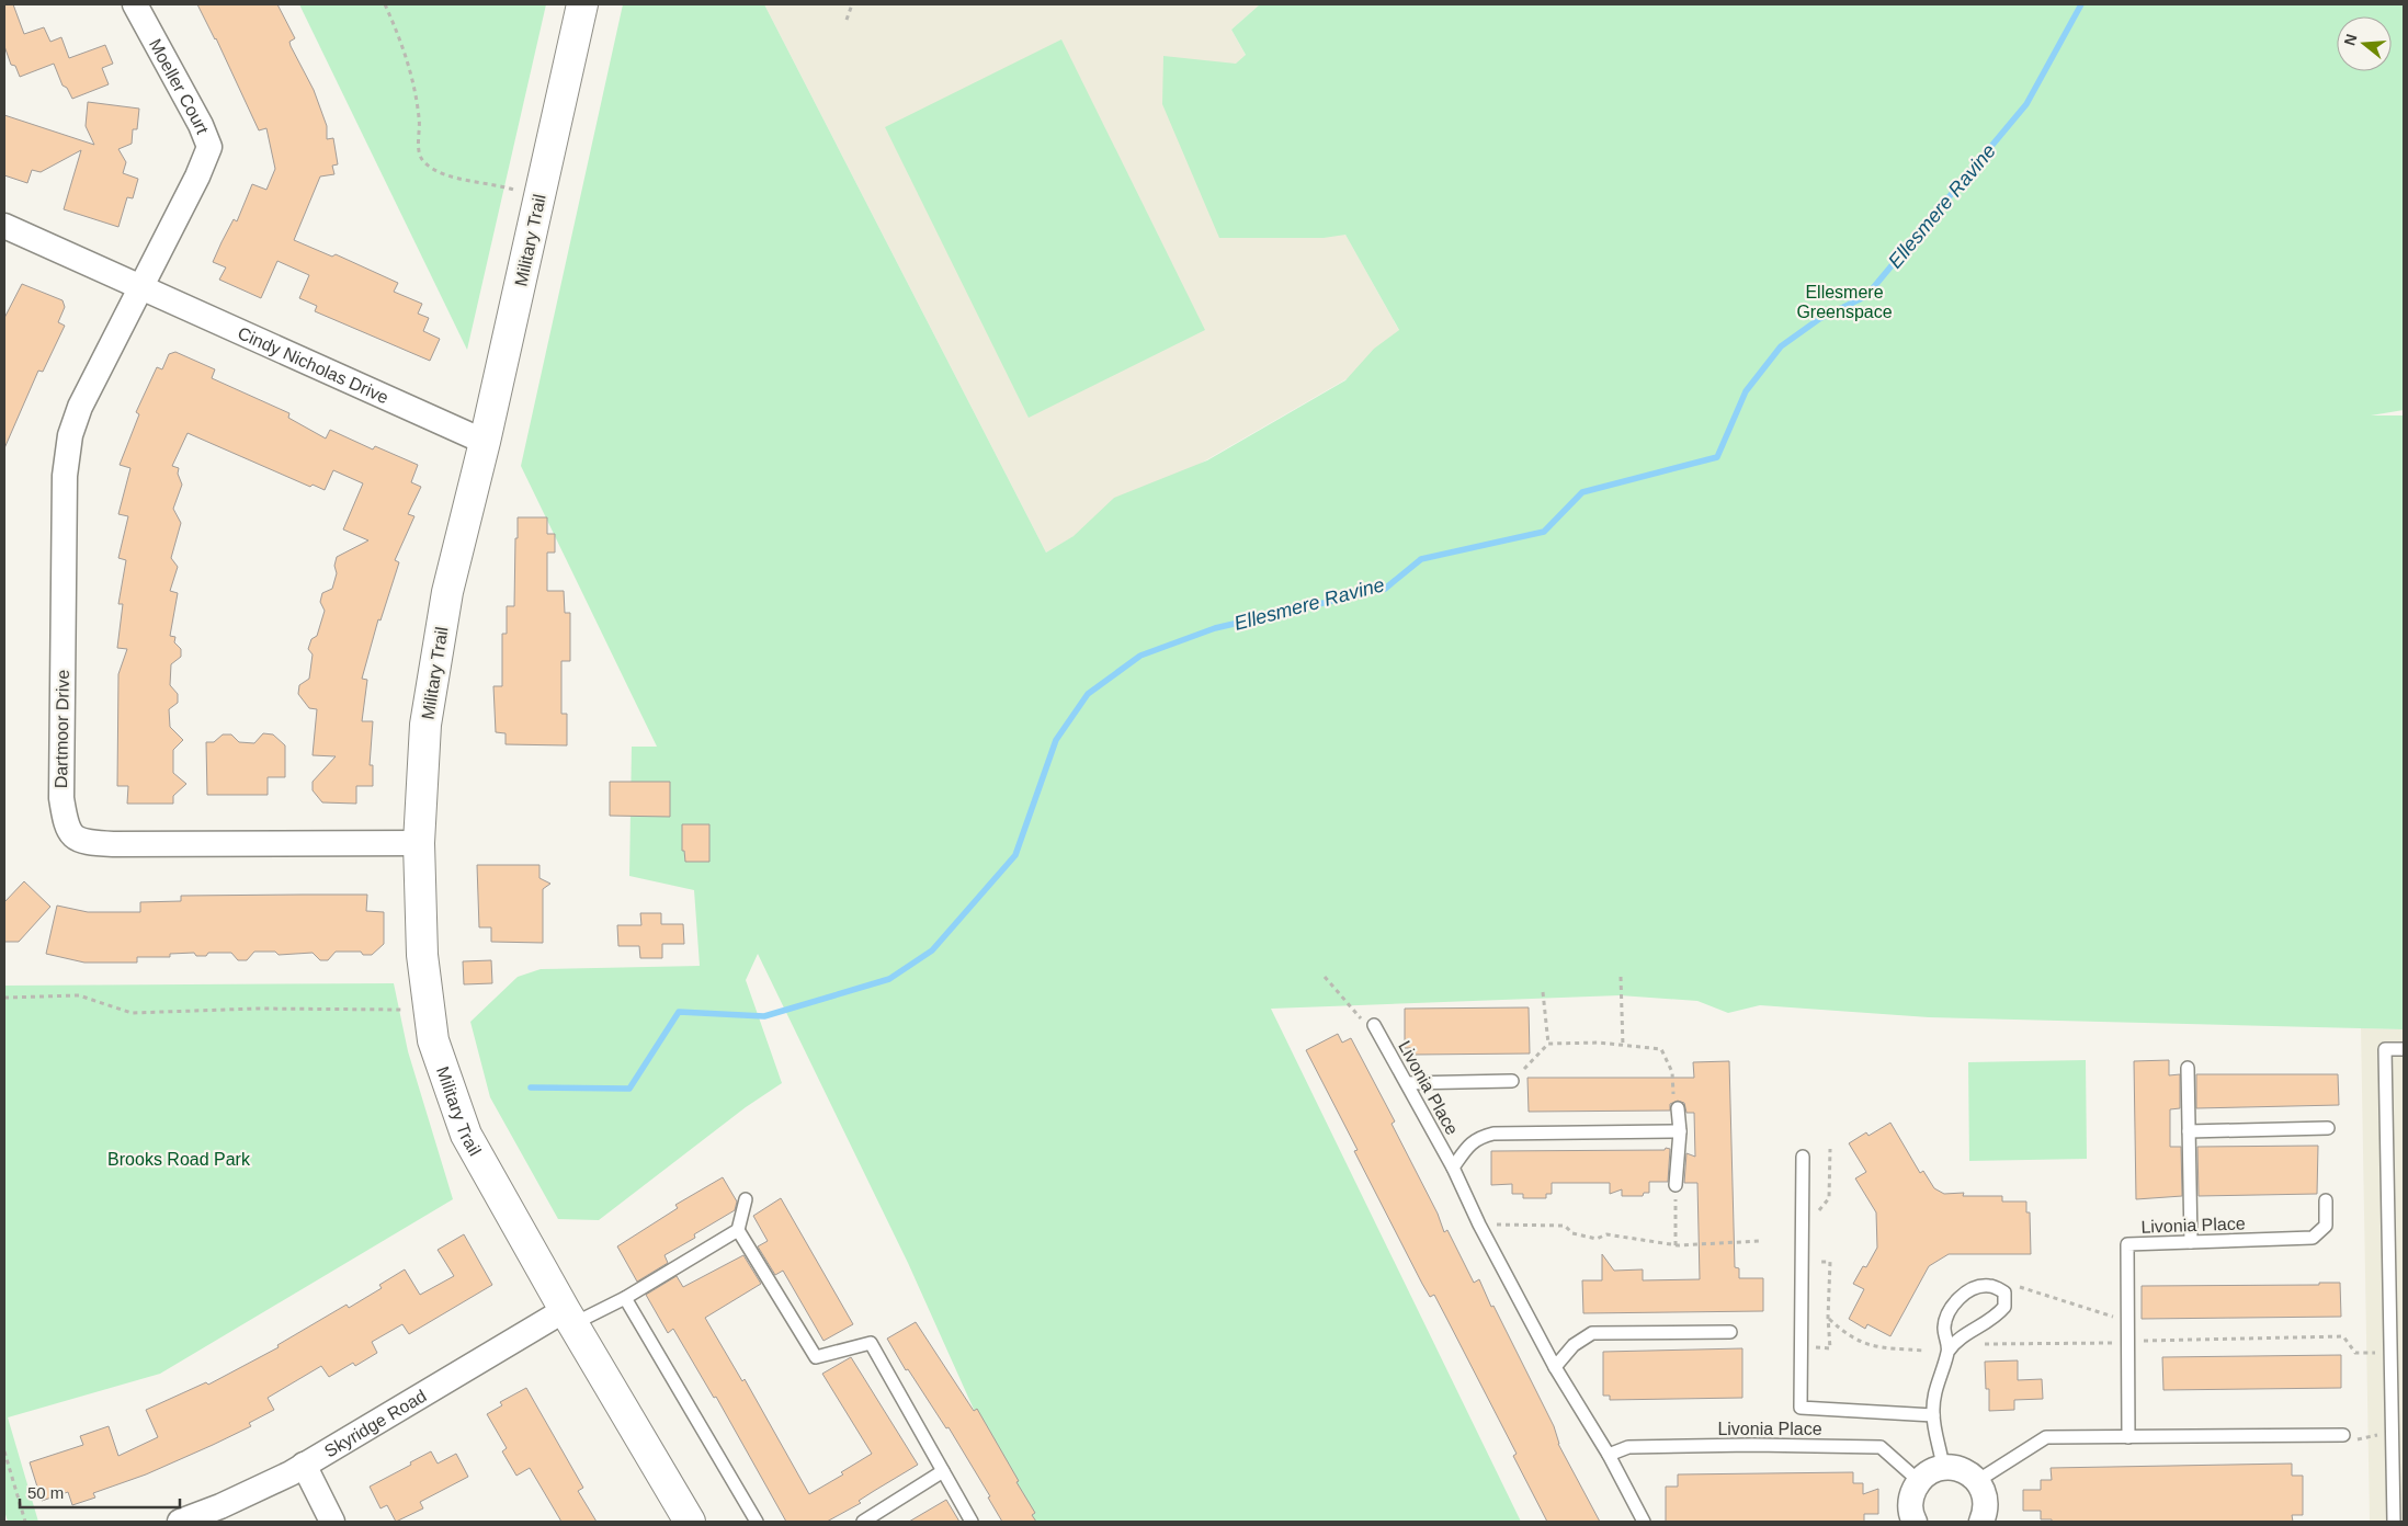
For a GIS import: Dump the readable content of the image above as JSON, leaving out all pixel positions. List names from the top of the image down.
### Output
{
  "streets": {
    "street": [
      "Moeller Court",
      "Military Trail",
      "Cindy Nicholas Drive",
      "Dartmoor Drive",
      "Skyridge Road"
    ],
    "lane": ["Livonia Place"]
  },
  "crossings": [
    ["Moeller Court", "Cindy Nicholas Drive"],
    ["Moeller Court", "Dartmoor Drive"],
    ["Military Trail", "Cindy Nicholas Drive"],
    ["Military Trail", "Dartmoor Drive"],
    ["Military Trail", "Skyridge Road"],
    ["Cindy Nicholas Drive", "Dartmoor Drive"]
  ],
  "water": ["Ellesmere Ravine"],
  "parks": ["Ellesmere Greenspace", "Brooks Road Park"],
  "scale_bar": "50 m",
  "north": "left"
}
